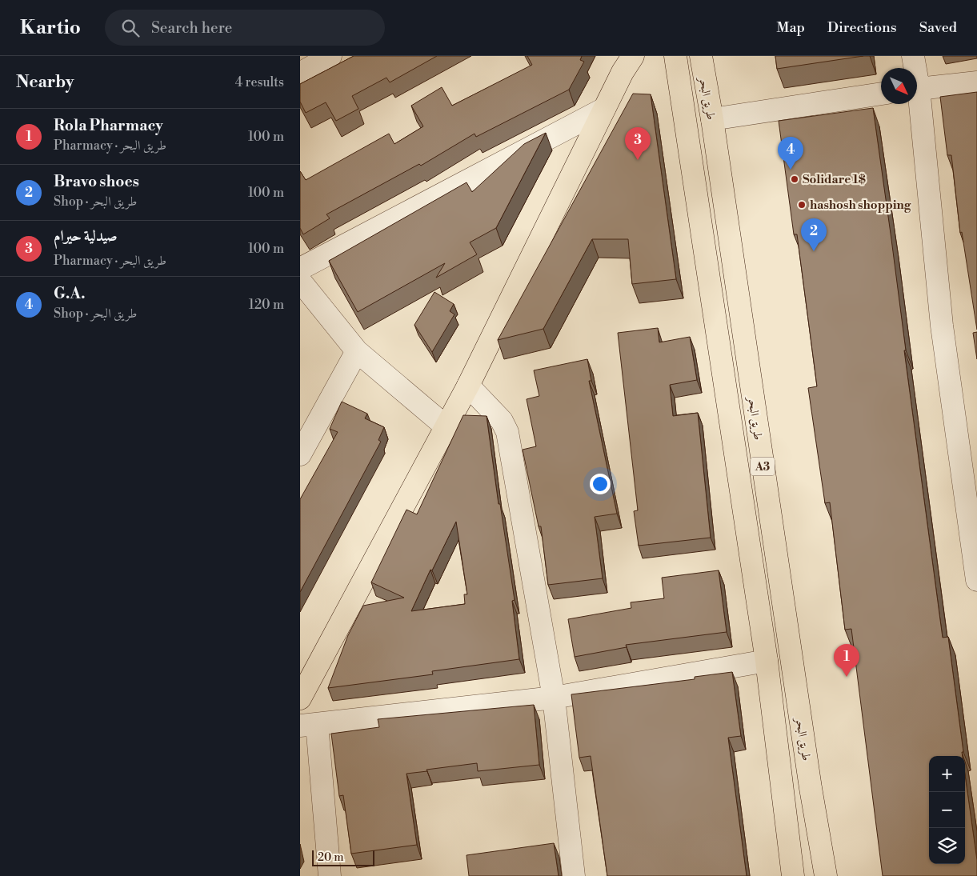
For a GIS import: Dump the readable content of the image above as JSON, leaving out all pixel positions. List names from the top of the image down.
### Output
{
  "streets": {
    "main road": ["طريق البحر", "A3"]
  },
  "places": ["Solidare 1$", "hashosh shopping"],
  "scale_bar": "20 m",
  "north": "bottom right",
  "page": {
    "header": "Kartio",
    "search": "Search here",
    "nav": ["Map", "Directions", "Saved"],
    "heading": ["Nearby", "4 results"],
    "list": [
      {
        "mark": "1",
        "name": "Rola Pharmacy",
        "note": "Pharmacy · طريق البحر",
        "value": "100 m"
      },
      {
        "mark": "2",
        "name": "Bravo shoes",
        "note": "Shop · طريق البحر",
        "value": "100 m"
      },
      {
        "mark": "3",
        "name": "صيدلية حيرام",
        "note": "Pharmacy · طريق البحر",
        "value": "100 m"
      },
      {
        "mark": "4",
        "name": "G.A.",
        "note": "Shop · طريق البحر",
        "value": "120 m"
      }
    ],
    "pins": [
      "3",
      "4",
      "2",
      "1"
    ],
    "map_buttons": ["+", "−"],
    "scale": "20 m"
  }
}
